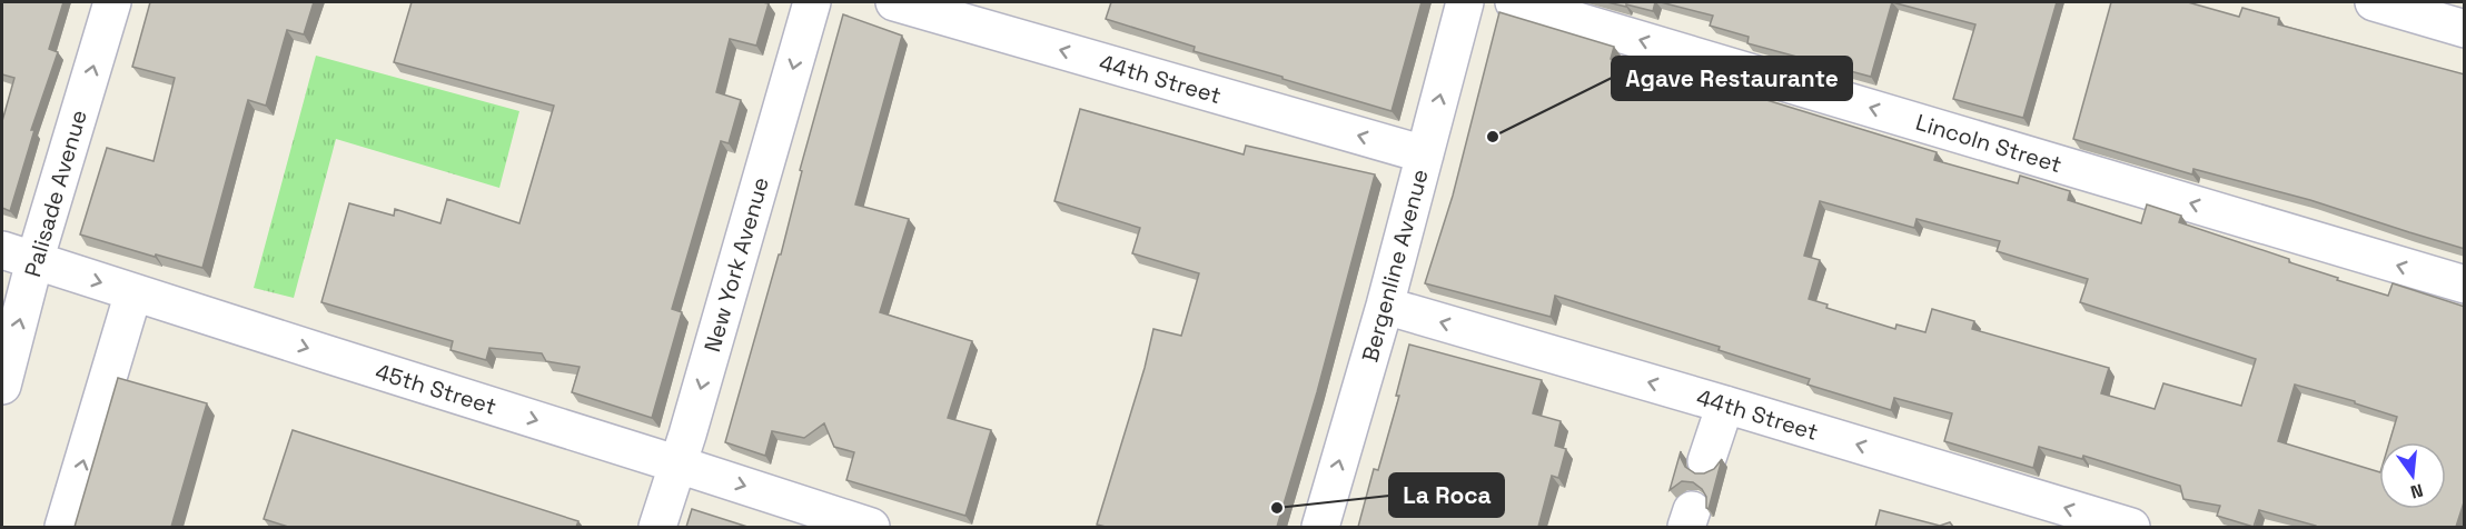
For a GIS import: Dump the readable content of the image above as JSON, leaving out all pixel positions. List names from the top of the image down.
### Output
{
  "streets": {
    "street": [
      "44th Street",
      "Lincoln Street",
      "Palisade Avenue",
      "New York Avenue",
      "Bergenline Avenue",
      "45th Street"
    ]
  },
  "crossings": [
    ["44th Street", "Bergenline Avenue"],
    ["Palisade Avenue", "45th Street"],
    ["New York Avenue", "45th Street"]
  ],
  "one_way": [
    "44th Street",
    "Lincoln Street",
    "Palisade Avenue",
    "New York Avenue",
    "Bergenline Avenue",
    "45th Street"
  ],
  "places": ["Agave Restaurante", "La Roca"],
  "north": "bottom"
}
